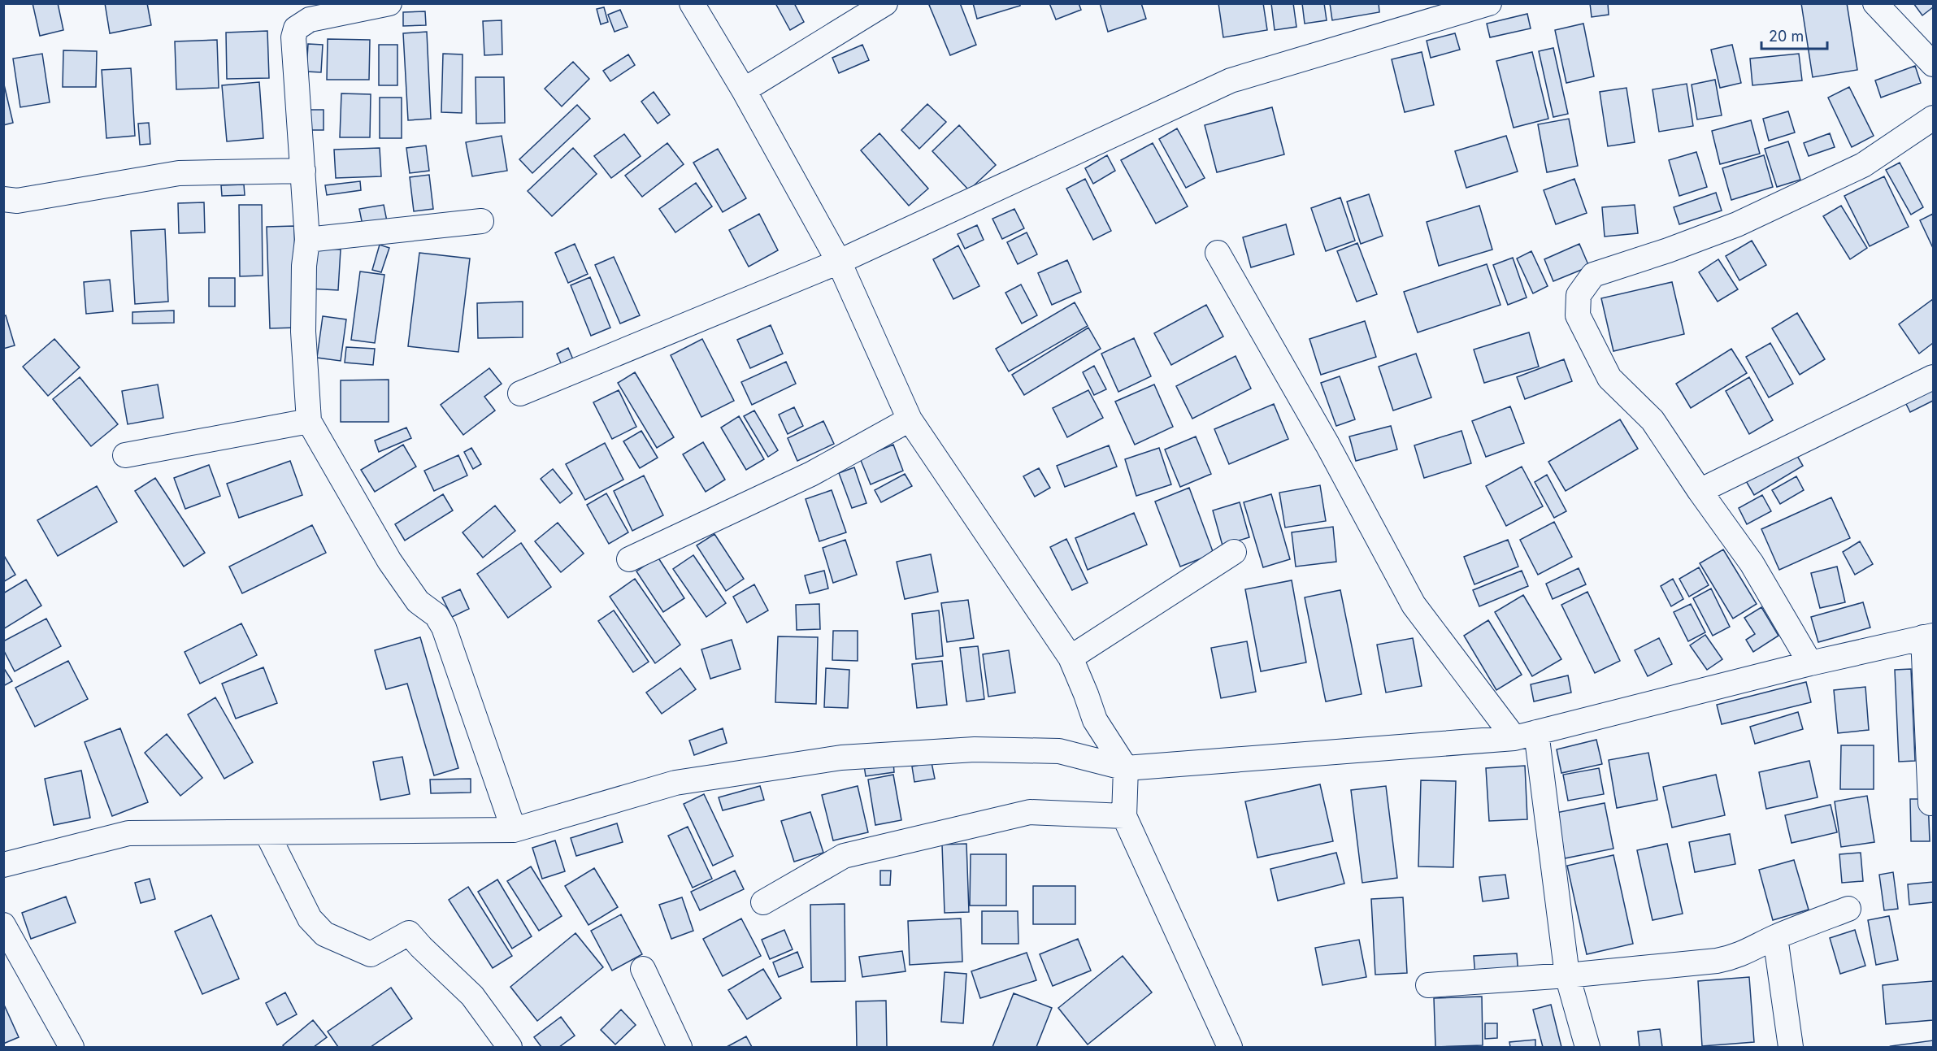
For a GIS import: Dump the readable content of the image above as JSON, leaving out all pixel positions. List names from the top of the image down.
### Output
{
  "scale_bar": "20 m"
}
